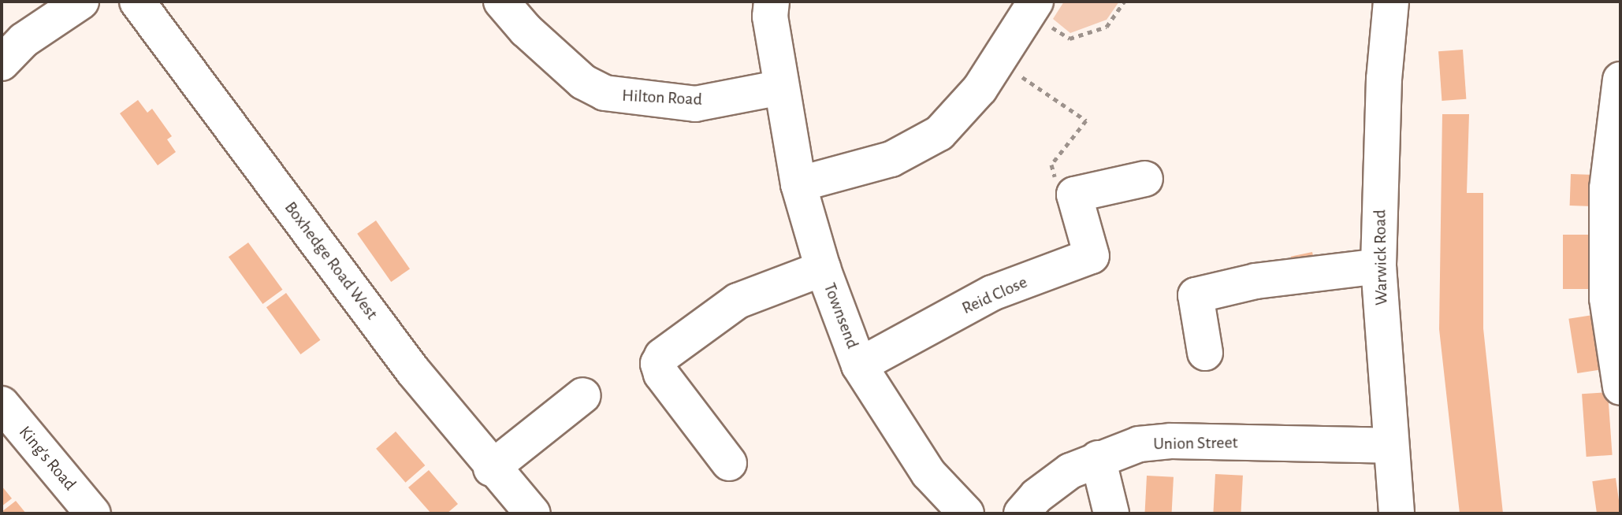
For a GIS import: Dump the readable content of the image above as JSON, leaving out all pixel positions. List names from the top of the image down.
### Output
{
  "streets": {
    "street": [
      "Hilton Road",
      "Warwick Road",
      "Boxhedge Road West",
      "Reid Close",
      "Townsend",
      "Union Street",
      "King's Road"
    ]
  },
  "crossings": [
    ["Hilton Road", "Townsend"],
    ["Warwick Road", "Union Street"],
    ["Reid Close", "Townsend"]
  ]
}
